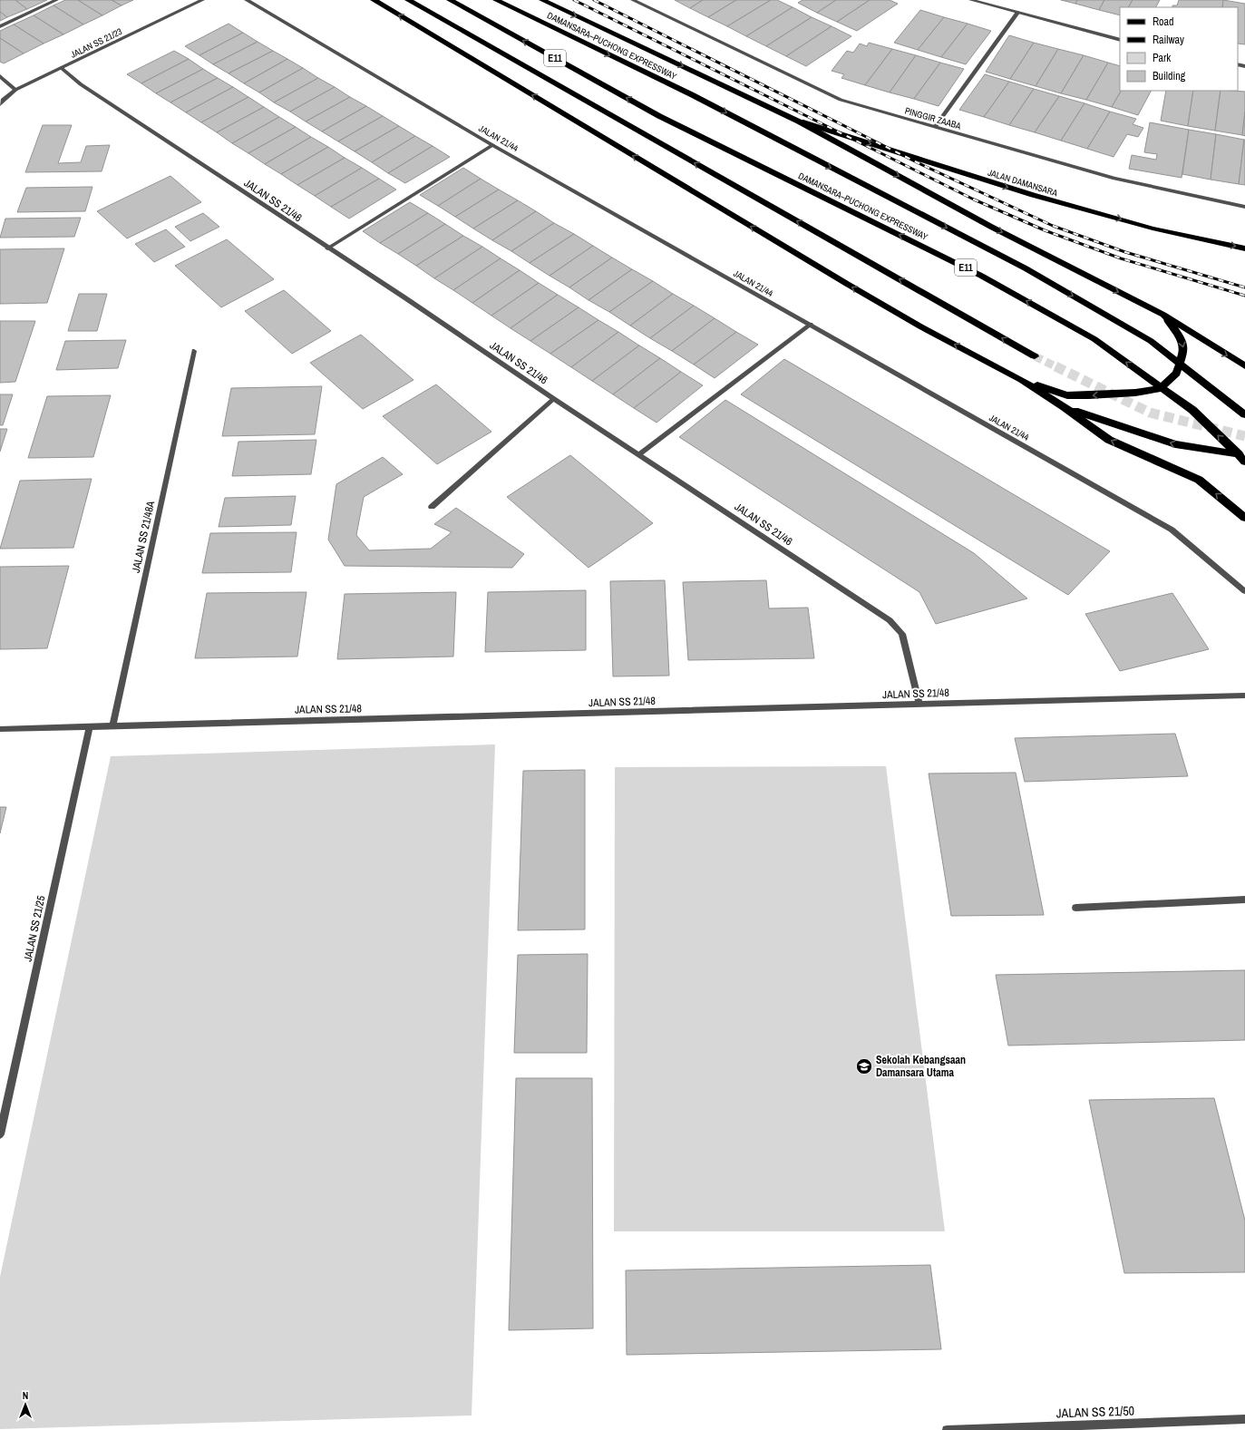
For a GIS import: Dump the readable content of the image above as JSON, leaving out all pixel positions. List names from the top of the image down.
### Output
{
  "streets": {
    "highway": ["DAMANSARA–PUCHONG EXPRESSWAY", "E11"],
    "main road": ["JALAN DAMANSARA"],
    "street": [
      "JALAN SS 21/23",
      "PINGGIR ZAABA",
      "JALAN 21/44",
      "JALAN SS 21/46",
      "JALAN SS 21/48A",
      "JALAN SS 21/48",
      "JALAN SS 21/25",
      "JALAN SS 21/50"
    ]
  },
  "crossings": [
    ["JALAN SS 21/23", "JALAN SS 21/46"],
    ["JALAN SS 21/46", "JALAN SS 21/48"],
    ["JALAN SS 21/48A", "JALAN SS 21/48"],
    ["JALAN SS 21/48", "JALAN SS 21/25"]
  ],
  "one_way": ["JALAN DAMANSARA"],
  "places": {
    "school or university": ["Sekolah Kebangsaan Damansara Utama"]
  },
  "legend": [
    "Road",
    "Railway",
    "Park",
    "Building"
  ],
  "north": "top"
}
